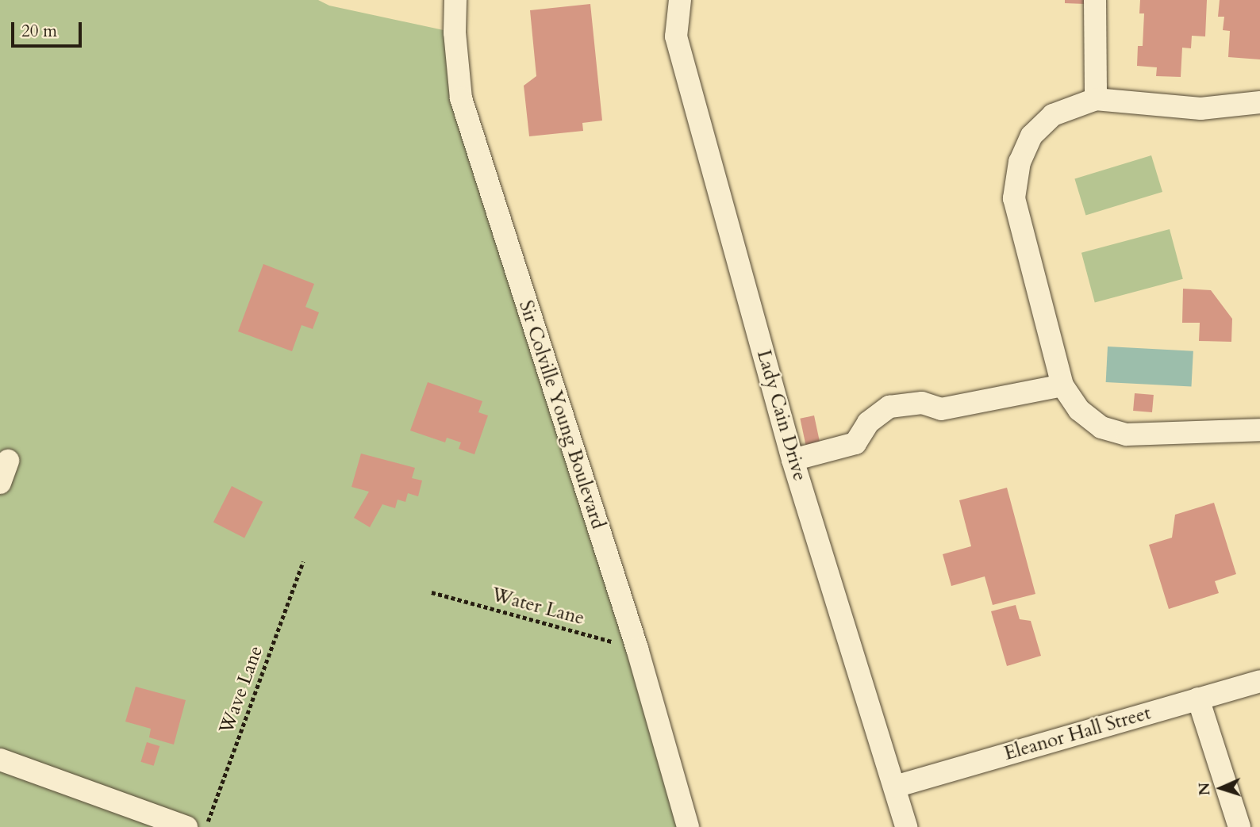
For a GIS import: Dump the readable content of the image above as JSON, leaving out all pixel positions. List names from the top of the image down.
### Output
{
  "streets": {
    "street": ["Sir Colville Young Boulevard", "Lady Cain Drive", "Eleanor Hall Street"],
    "path": ["Water Lane", "Wave Lane"]
  },
  "crossings": [
    ["Sir Colville Young Boulevard", "Water Lane"],
    ["Lady Cain Drive", "Eleanor Hall Street"]
  ],
  "scale_bar": "20 m",
  "north": "left"
}
